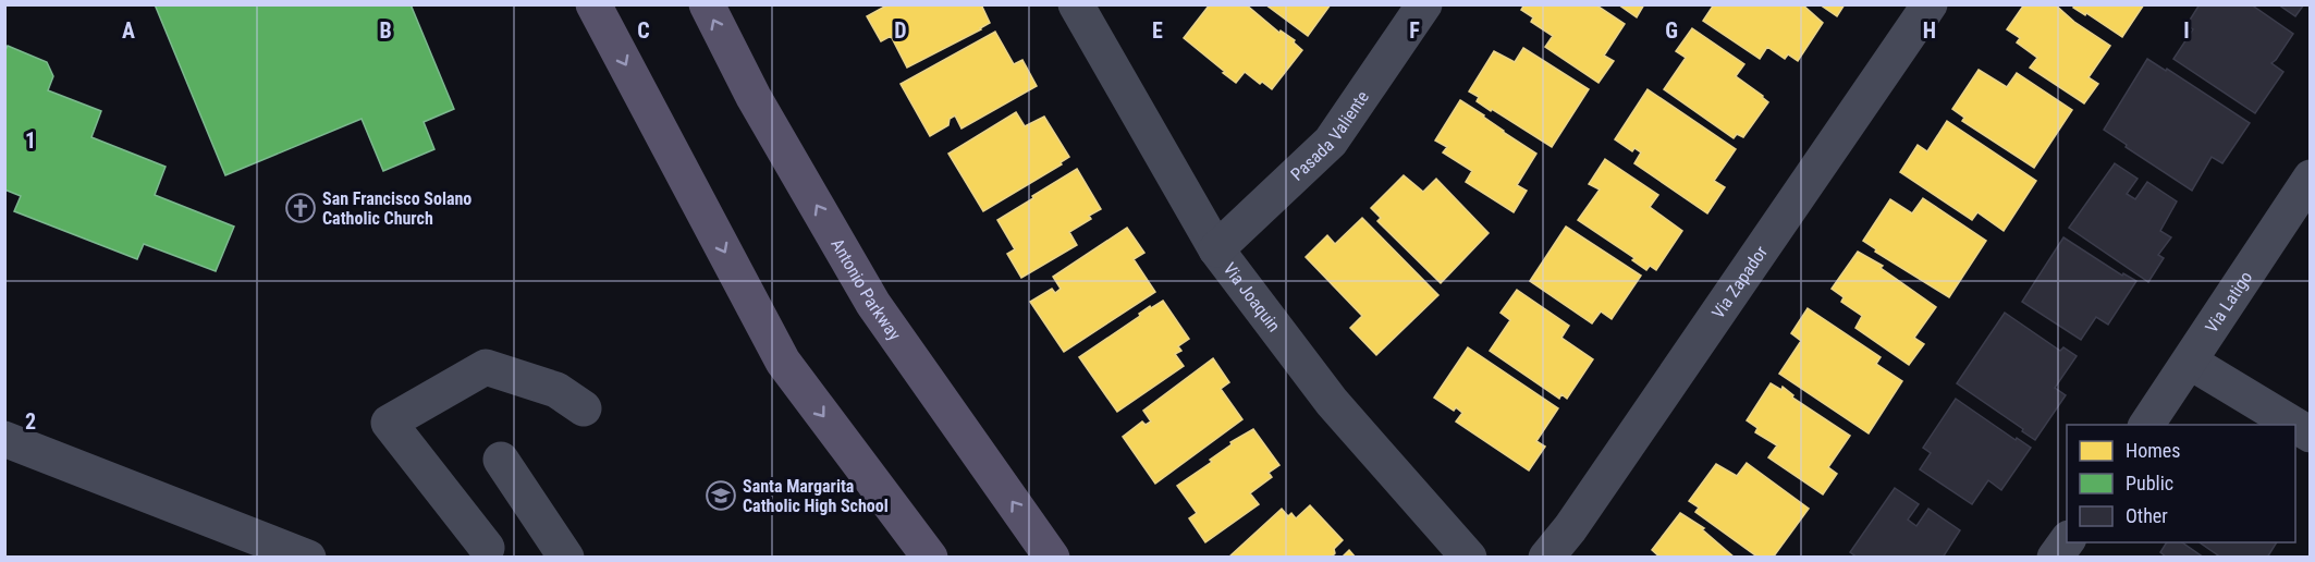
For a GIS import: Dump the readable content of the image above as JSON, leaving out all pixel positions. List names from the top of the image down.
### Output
{
  "streets": {
    "main road": ["Antonio Parkway"],
    "street": [
      "Pasada Valiente",
      "Via Zapador",
      "Via Joaquin",
      "Via Latigo"
    ]
  },
  "crossings": [
    ["Pasada Valiente", "Via Joaquin"]
  ],
  "places": {
    "church": ["San Francisco Solano Catholic Church"],
    "school or university": ["Santa Margarita Catholic High School"]
  },
  "legend": ["Homes", "Public", "Other"],
  "grid": {
    "columns": [
      "A",
      "B",
      "C",
      "D",
      "E",
      "F",
      "G",
      "H",
      "I"
    ],
    "rows": ["1", "2"]
  }
}
